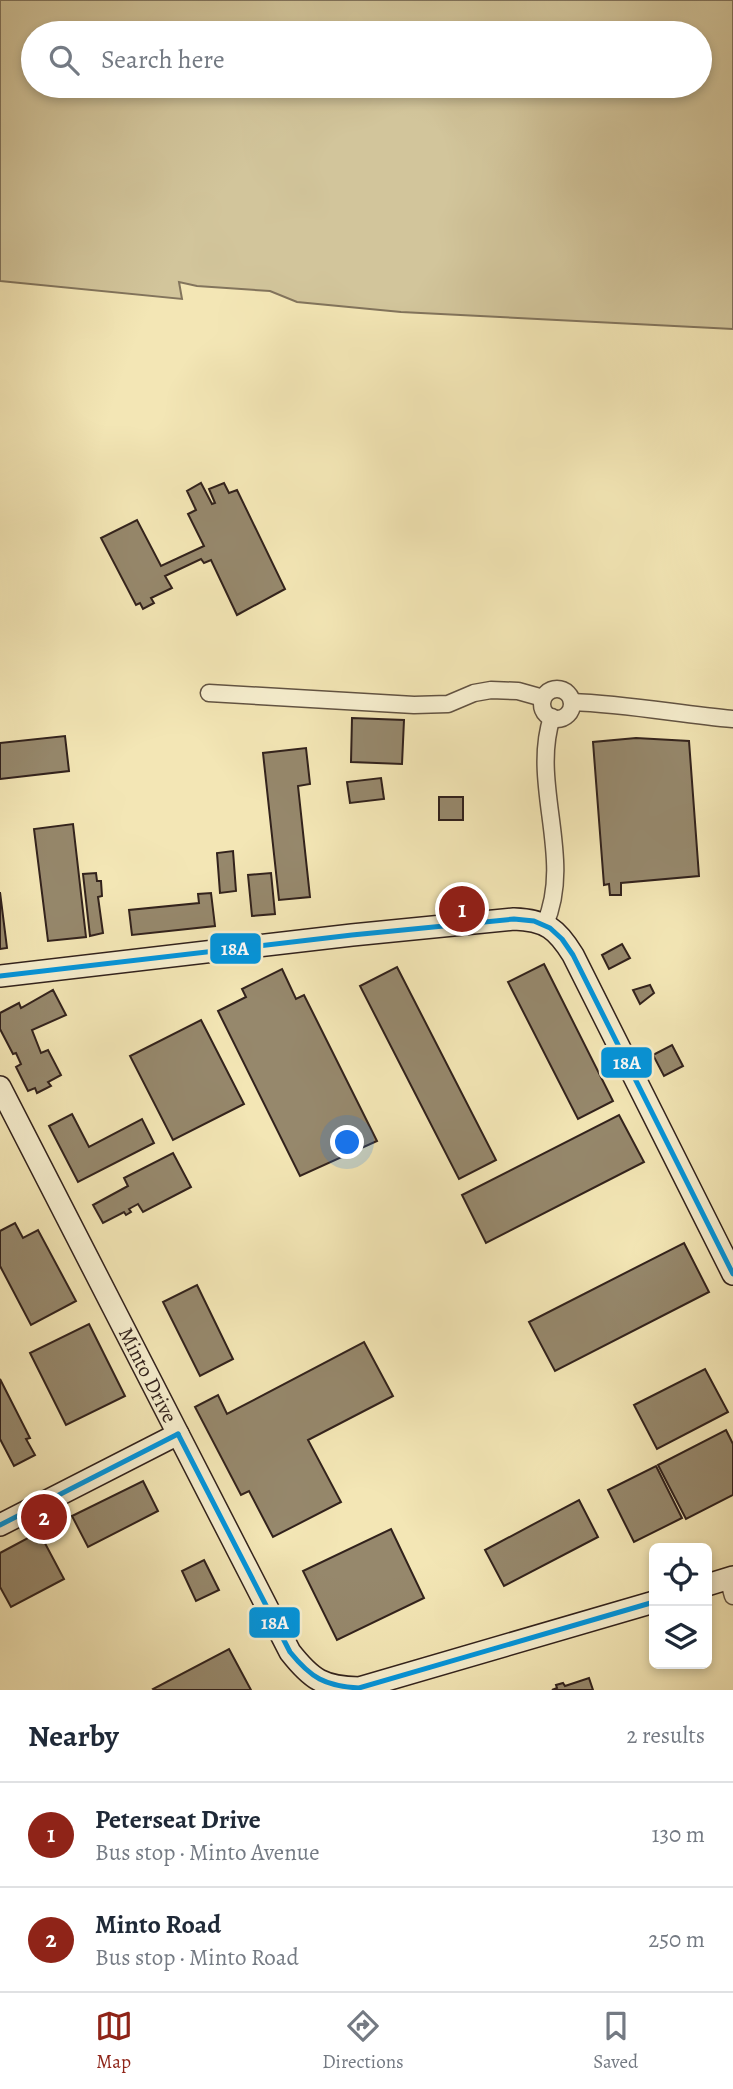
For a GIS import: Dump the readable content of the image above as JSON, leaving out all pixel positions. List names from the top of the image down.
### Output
{
  "streets": {
    "street": ["Minto Drive"]
  },
  "lines": ["transit line 18A"],
  "page": {
    "search": "Search here",
    "pins": ["1", "2"],
    "heading": ["Nearby", "2 results"],
    "list": [
      {
        "mark": "1",
        "name": "Peterseat Drive",
        "note": "Bus stop · Minto Avenue",
        "value": "130 m"
      },
      {
        "mark": "2",
        "name": "Minto Road",
        "note": "Bus stop · Minto Road",
        "value": "250 m"
      }
    ],
    "nav": ["Map", "Directions", "Saved"]
  }
}
